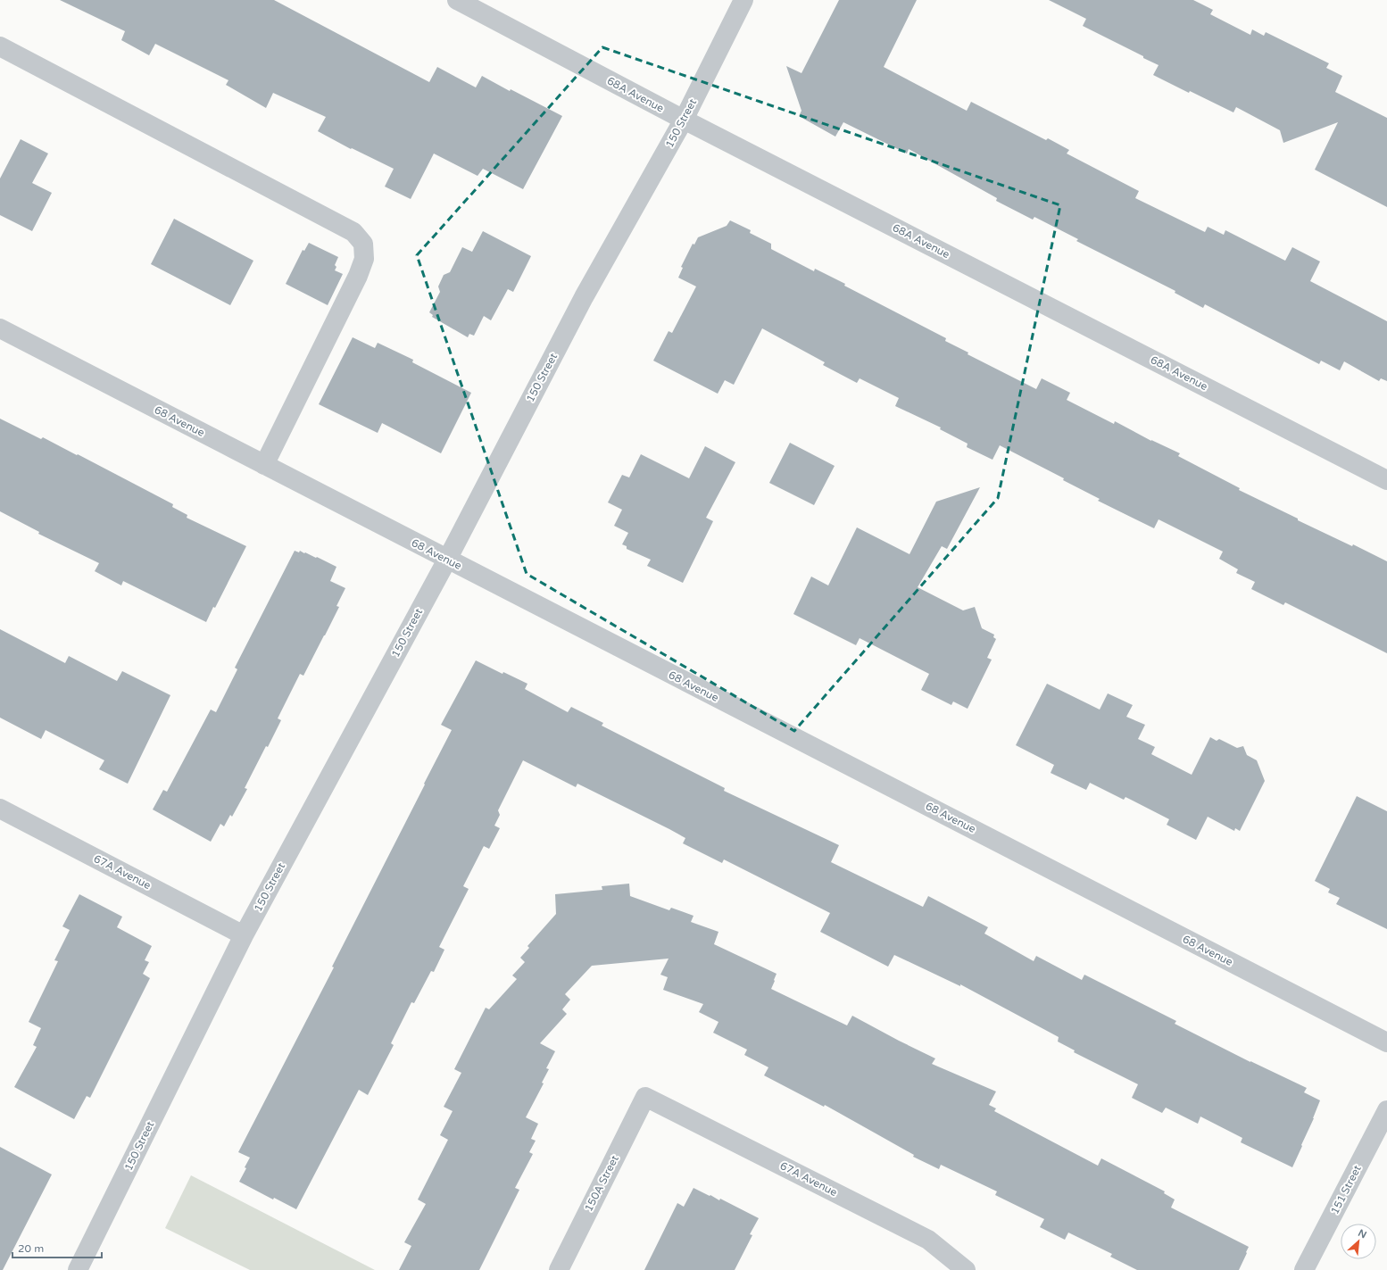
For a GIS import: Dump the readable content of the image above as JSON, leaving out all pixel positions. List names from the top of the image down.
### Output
{
  "streets": {
    "street": [
      "68A Avenue",
      "150 Street",
      "68 Avenue",
      "67A Avenue",
      "150A Street",
      "151 Street"
    ]
  },
  "crossings": [
    ["68A Avenue", "150 Street"],
    ["150 Street", "68 Avenue"],
    ["150 Street", "67A Avenue"],
    ["67A Avenue", "150A Street"]
  ],
  "scale_bar": "20 m",
  "north": "top right"
}
